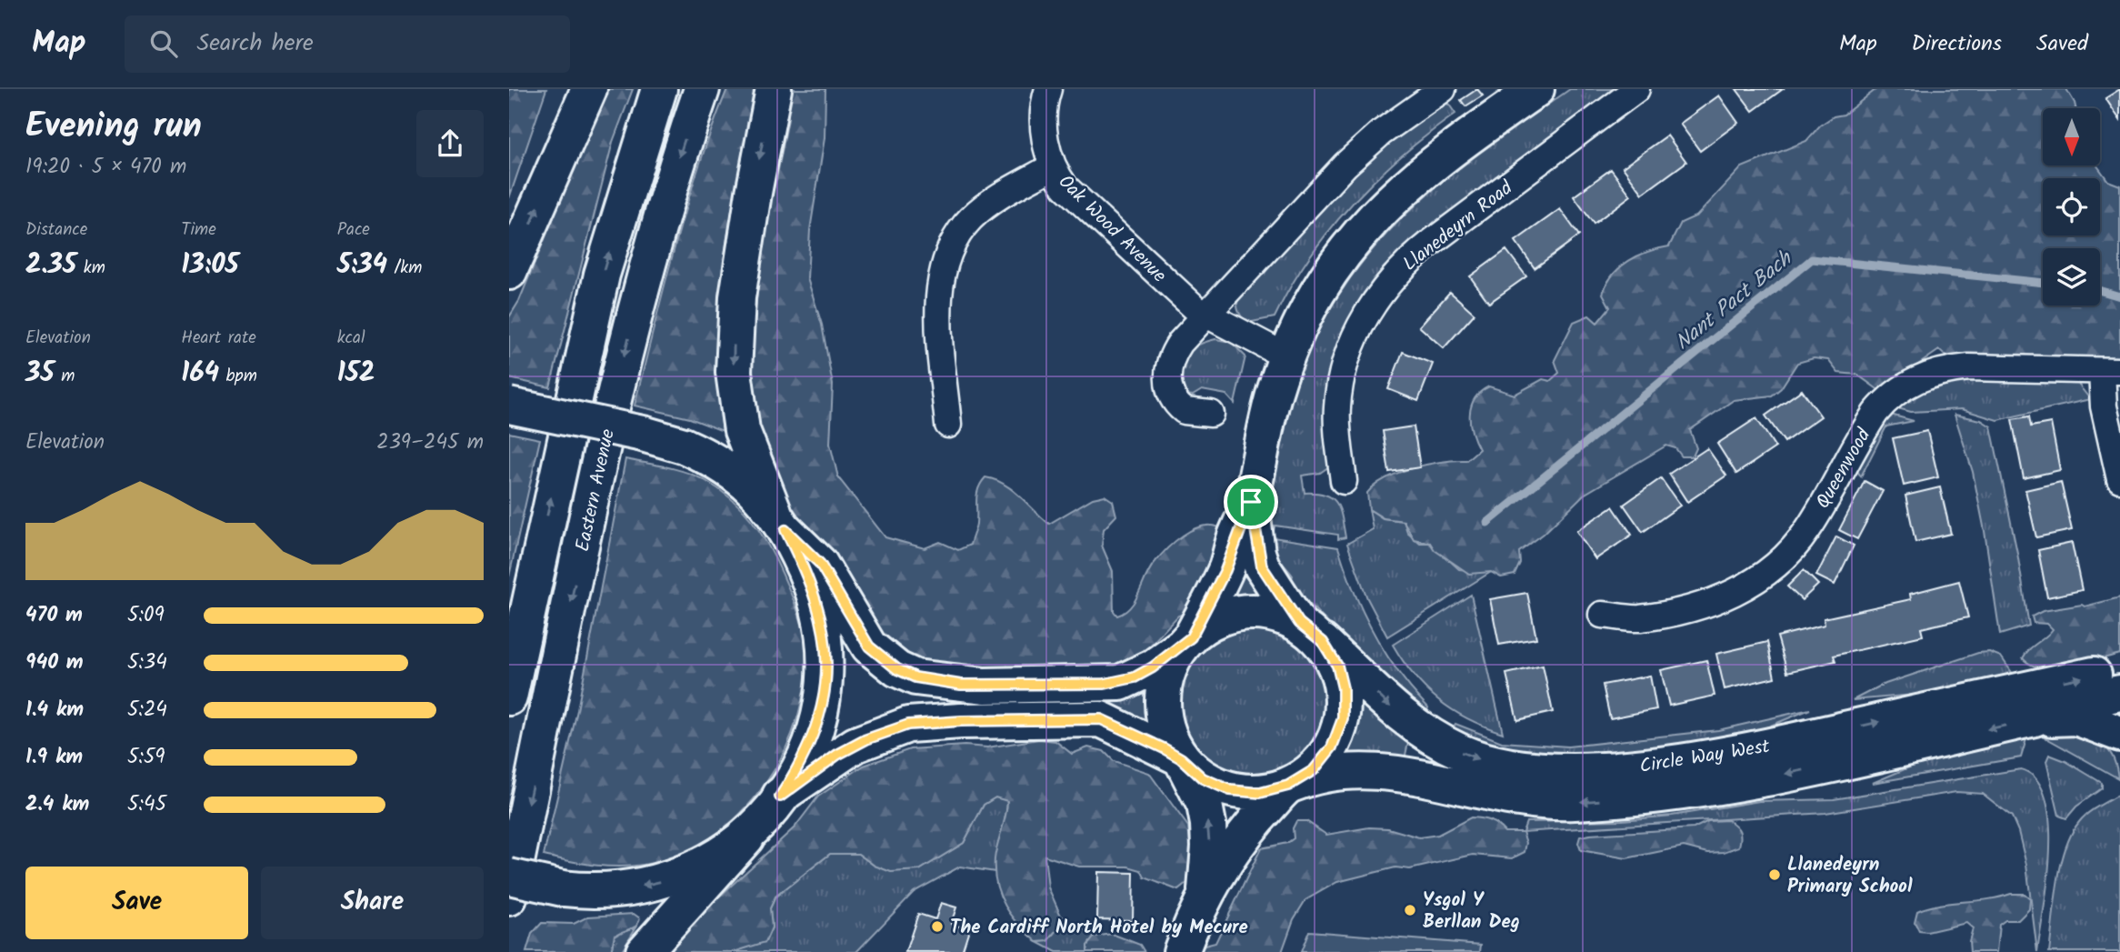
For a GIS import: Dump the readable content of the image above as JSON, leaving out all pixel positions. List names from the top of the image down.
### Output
{
  "streets": {
    "main road": ["Eastern Avenue", "Circle Way West"],
    "street": ["Llanedeyrn Road", "Oak Wood Avenue", "Queenwood"]
  },
  "water": ["Nant Pact Bach"],
  "places": ["Llanedeyrn Primary School", "Ysgol Y Berllan Deg", "The Cardiff North Hotel by Mecure"],
  "north": "bottom",
  "page": {
    "header": "Map",
    "search": "Search here",
    "nav": ["Map", "Directions", "Saved"],
    "heading": ["Evening run", "19:20 · 5 × 470 m"],
    "stats": [
      ["Distance", "2.35 km"],
      ["Time", "13:05"],
      ["Pace", "5:34 /km"],
      ["Elevation", "35 m"],
      ["Heart rate", "164 bpm"],
      ["kcal", "152"]
    ],
    "chart": ["Elevation", "239–245 m"],
    "list": [
      {
        "name": "470 m",
        "note": "5:09"
      },
      {
        "name": "940 m",
        "note": "5:34"
      },
      {
        "name": "1.4 km",
        "note": "5:24"
      },
      {
        "name": "1.9 km",
        "note": "5:59"
      },
      {
        "name": "2.4 km",
        "note": "5:45"
      }
    ],
    "buttons": ["Save", "Share"]
  }
}
